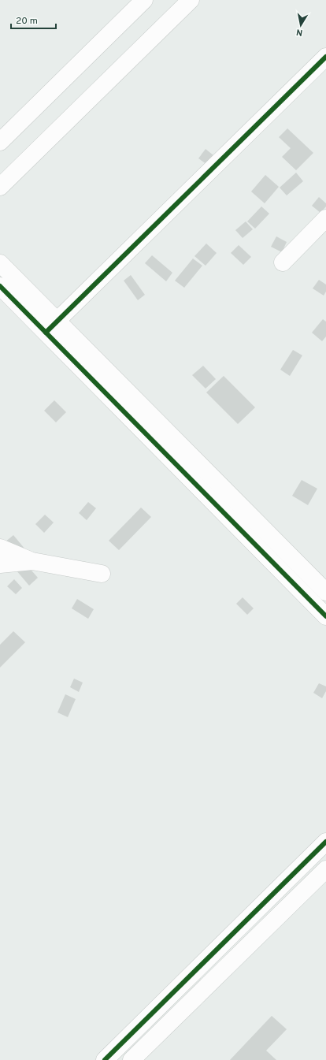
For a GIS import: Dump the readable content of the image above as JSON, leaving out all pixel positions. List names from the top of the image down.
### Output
{
  "scale_bar": "20 m",
  "north": "bottom"
}
